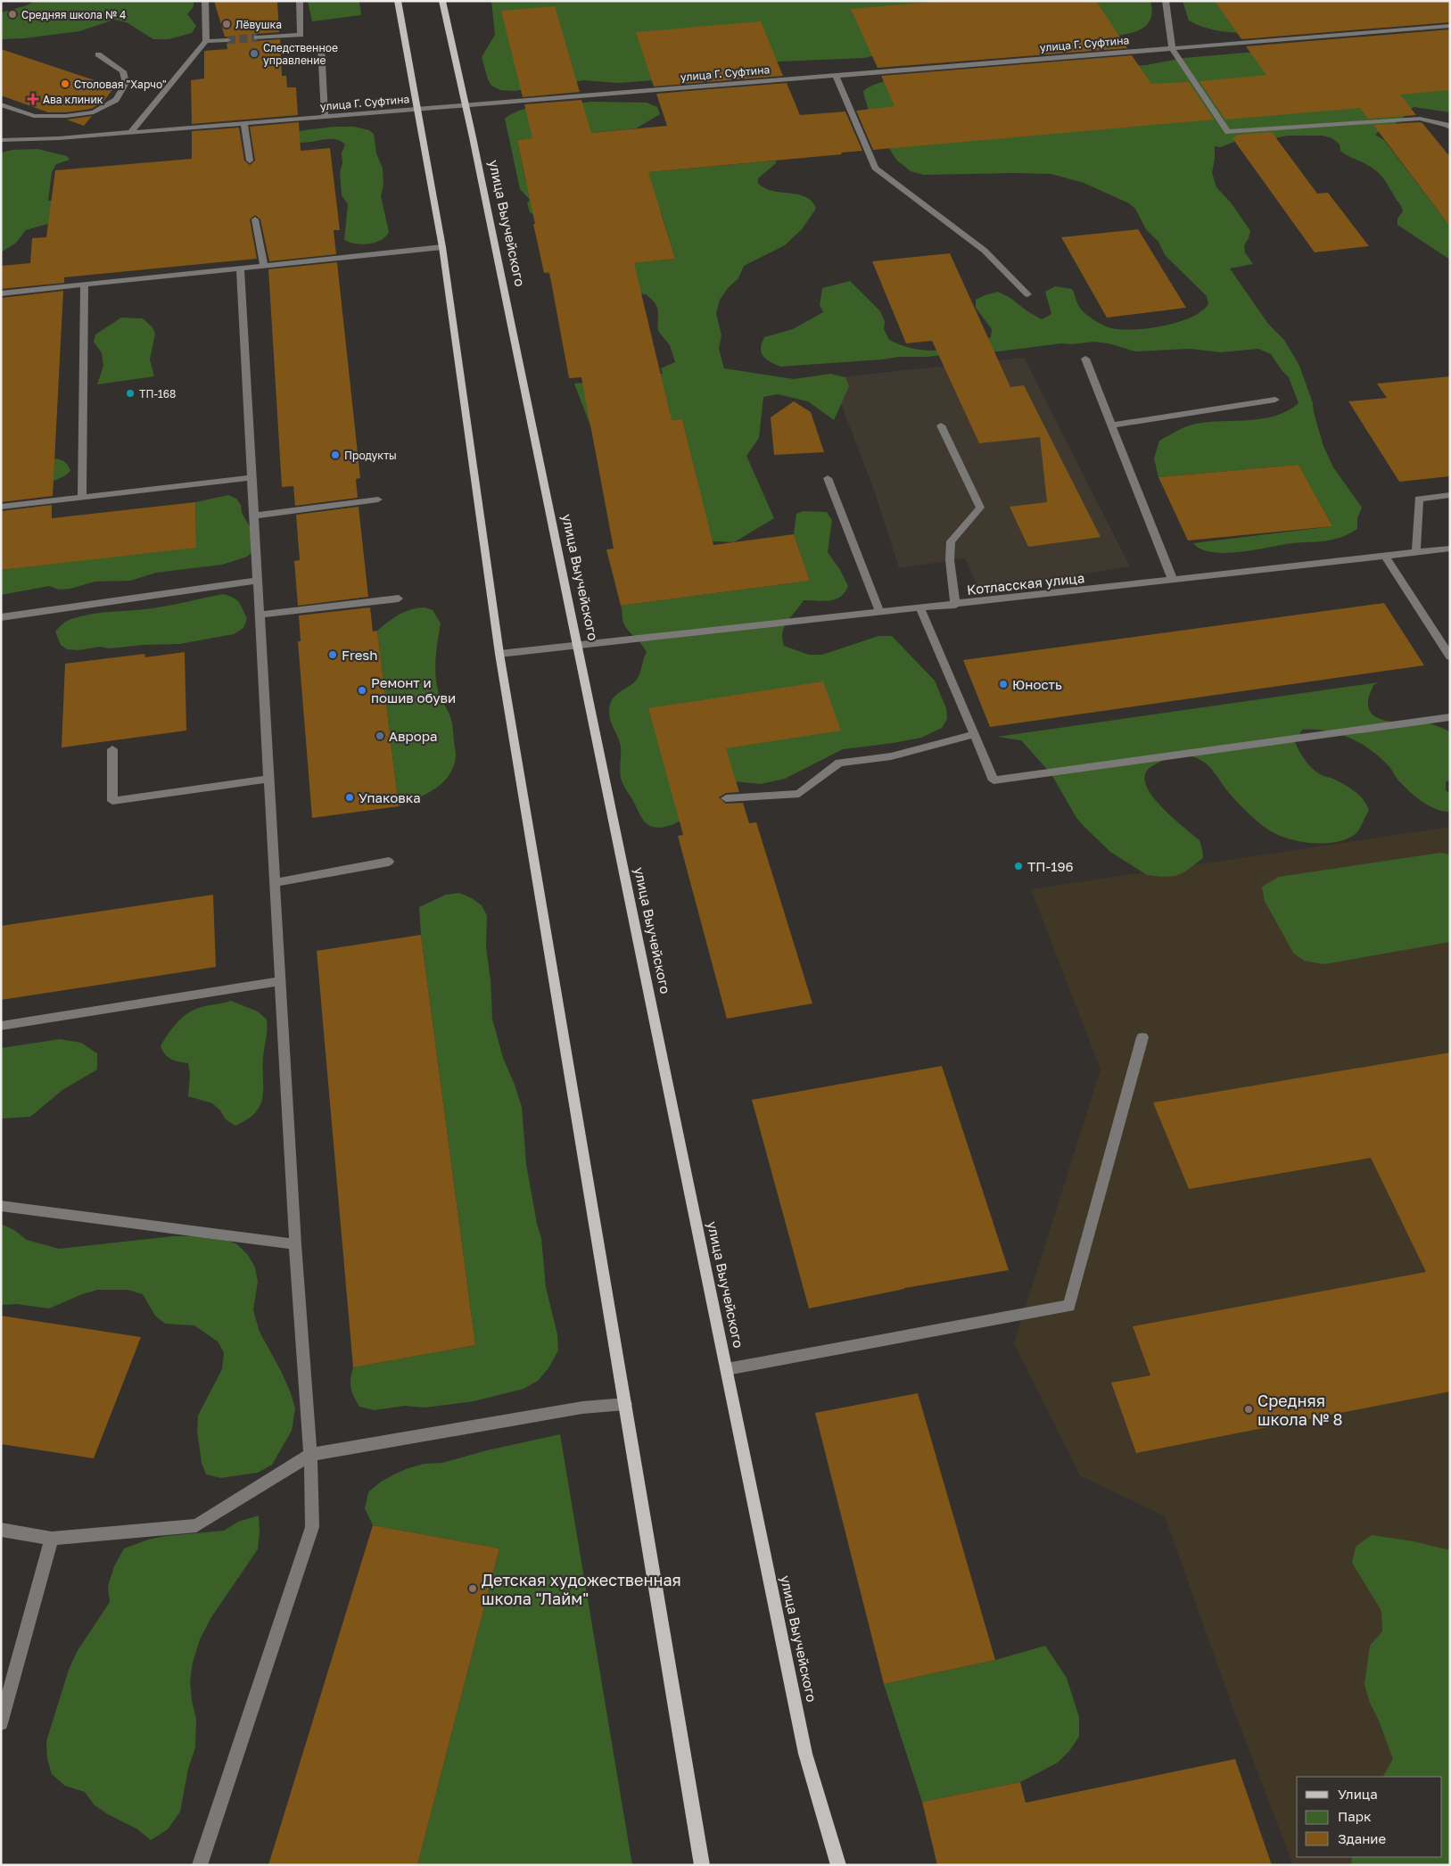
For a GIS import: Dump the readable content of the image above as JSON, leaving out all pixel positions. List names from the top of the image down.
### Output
{
  "streets": {
    "main road": ["улица Выучейского"],
    "street": ["улица Г. Суфтина", "Котласская улица"]
  },
  "crossings": [
    ["улица Г. Суфтина", "улица Выучейского"],
    ["улица Выучейского", "Котласская улица"]
  ],
  "places": {
    "other": [
      "Средняя школа № 4",
      "Лёвушка",
      "Следственное управление",
      "Столовая \"Харчо\"",
      "ТП-168",
      "Продукты",
      "Fresh",
      "Юность",
      "Ремонт и пошив обуви",
      "Аврора",
      "Упаковка",
      "ТП-196",
      "Средняя школа № 8",
      "Детская художественная школа \"Лайм\""
    ],
    "health": ["Ава клиник"]
  },
  "legend": ["Улица", "Парк", "Здание"]
}
